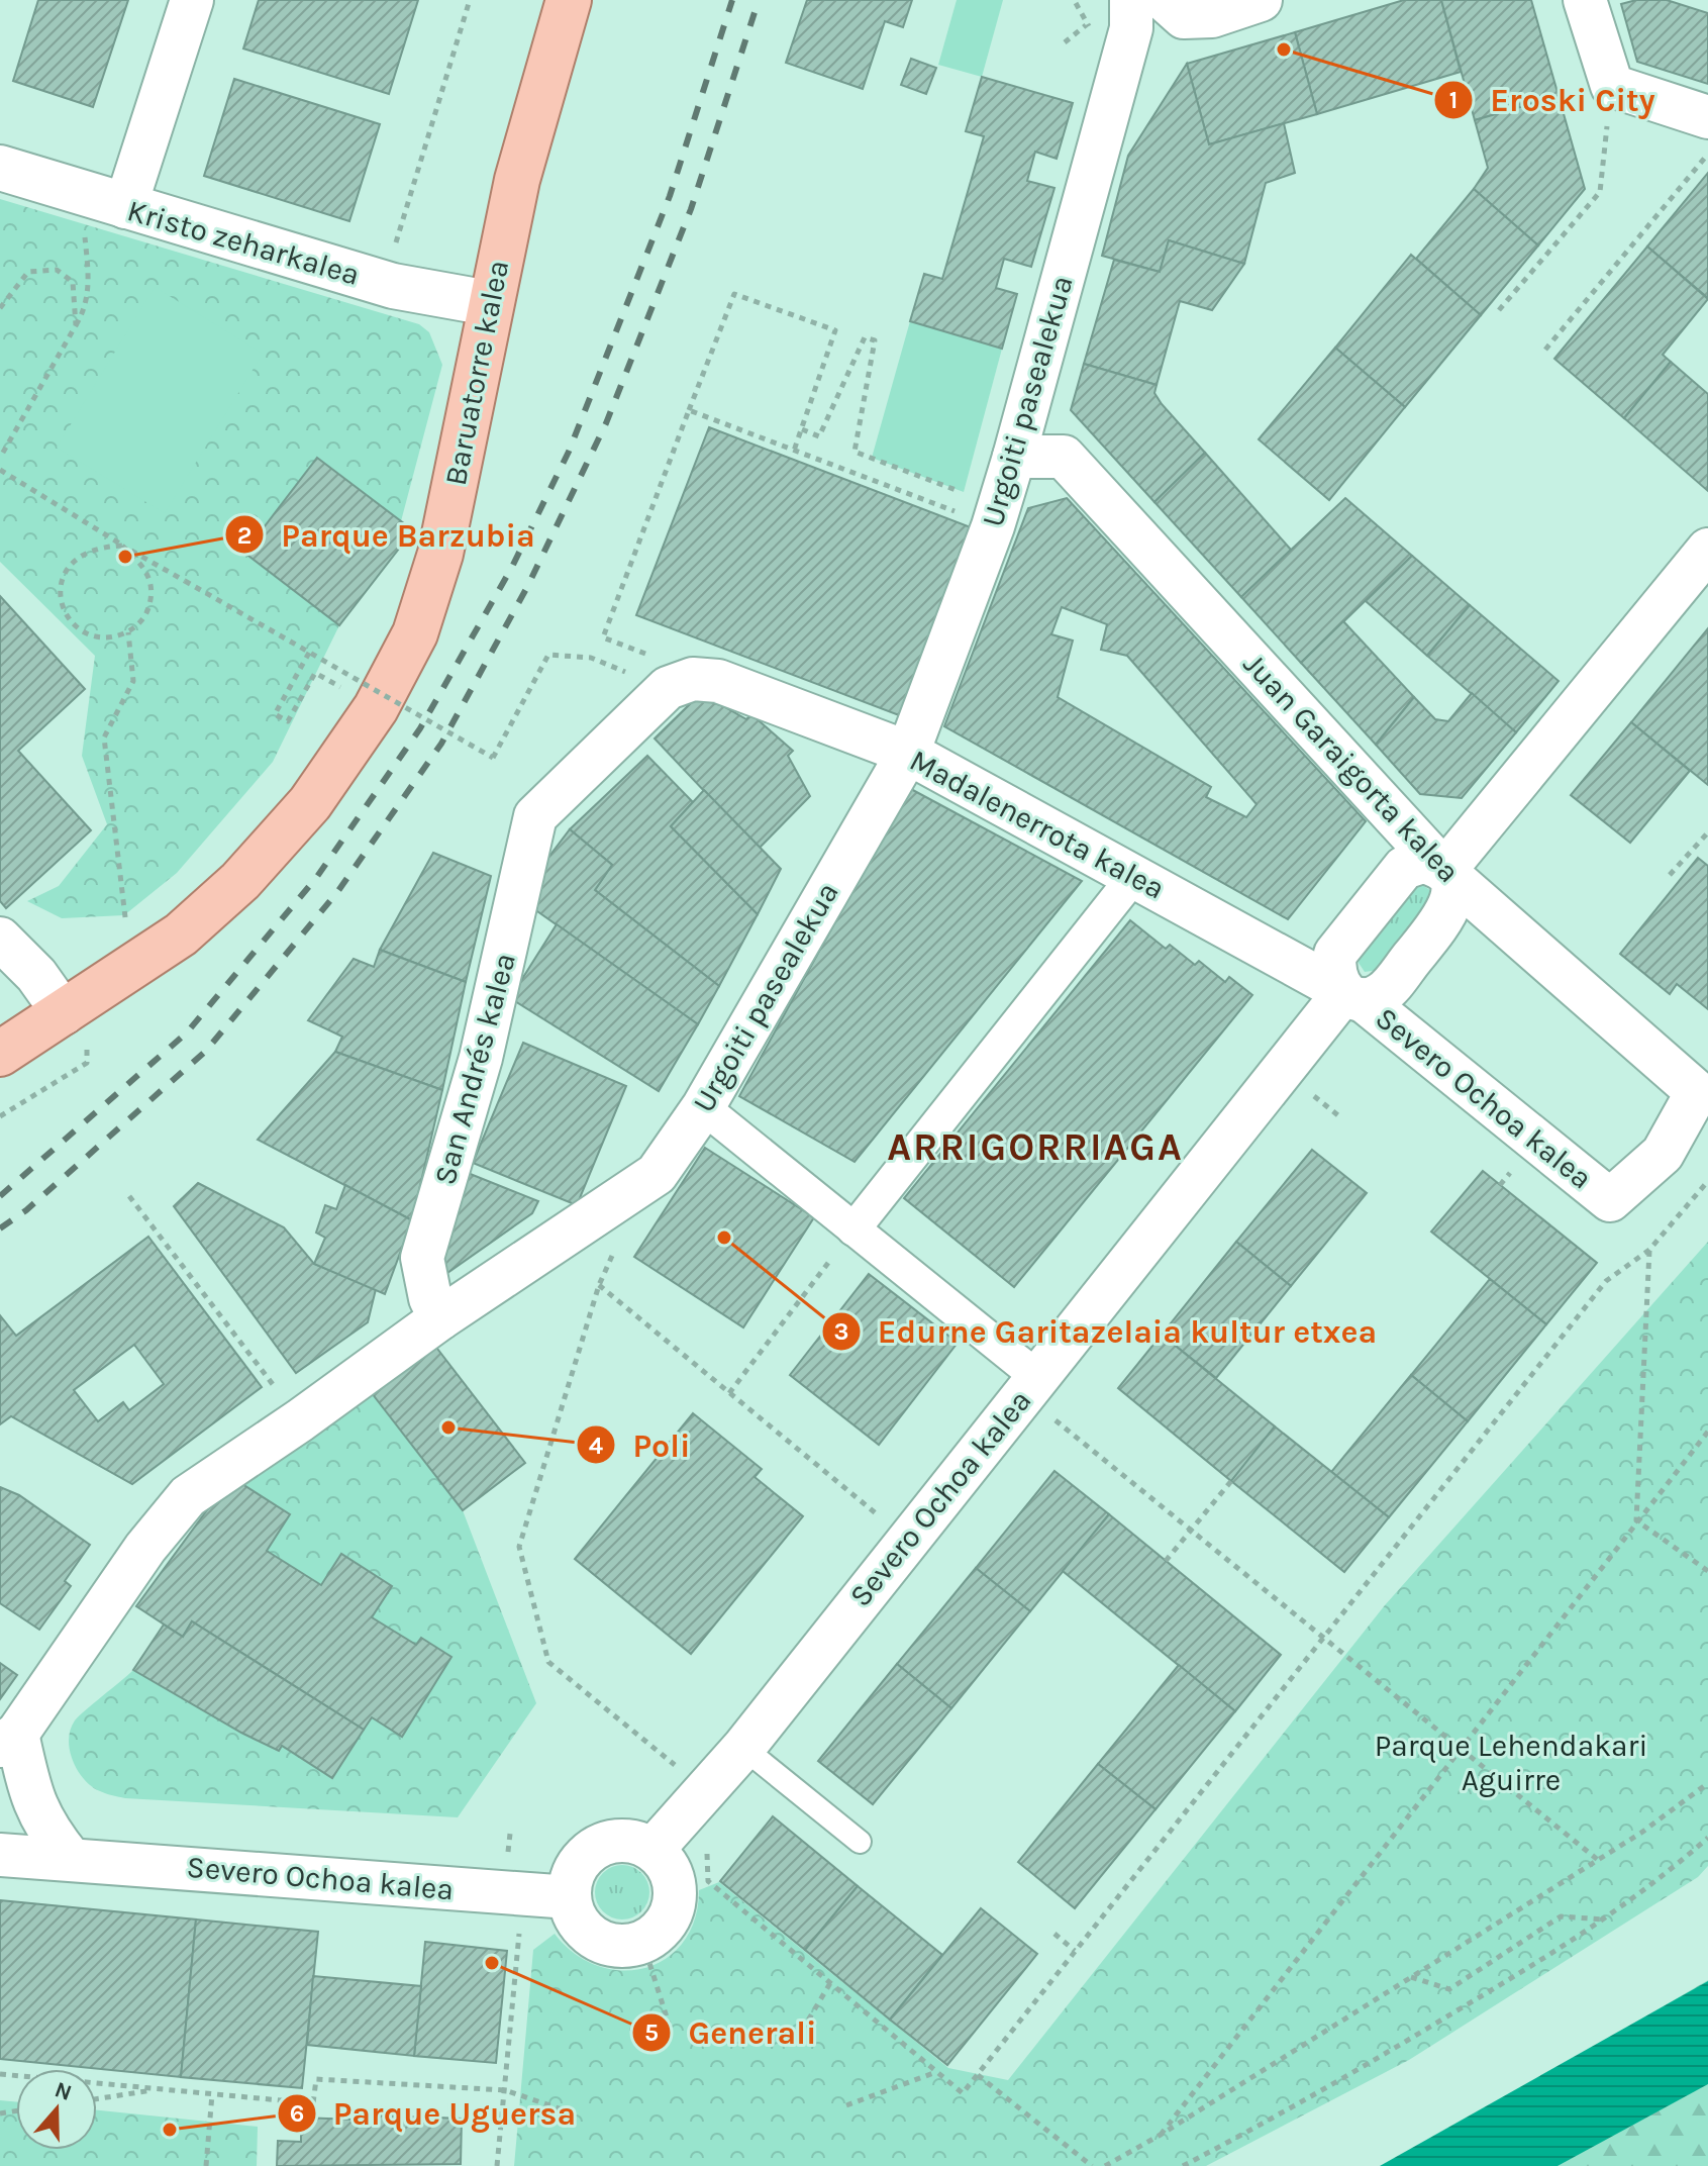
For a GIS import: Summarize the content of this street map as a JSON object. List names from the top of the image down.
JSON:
{
  "streets": {
    "main road": ["Baruatorre kalea"],
    "street": [
      "Kristo zeharkalea",
      "Urgoiti pasealekua",
      "Juan Garaigorta kalea",
      "Madalenerrota kalea",
      "San Andrés kalea",
      "Severo Ochoa kalea"
    ]
  },
  "crossings": [
    ["Kristo zeharkalea", "Baruatorre kalea"],
    ["Urgoiti pasealekua", "Juan Garaigorta kalea"],
    ["Urgoiti pasealekua", "Madalenerrota kalea"],
    ["Urgoiti pasealekua", "San Andrés kalea"],
    ["Juan Garaigorta kalea", "Severo Ochoa kalea"],
    ["Madalenerrota kalea", "San Andrés kalea"],
    ["Madalenerrota kalea", "Severo Ochoa kalea"]
  ],
  "districts": ["ARRIGORRIAGA"],
  "parks": ["Parque Lehendakari Aguirre"],
  "places": [
    "Eroski City",
    "Parque Barzubia",
    "Edurne Garitazelaia kultur etxea",
    "Poli",
    "Generali",
    "Parque Uguersa"
  ],
  "north": "top"
}
